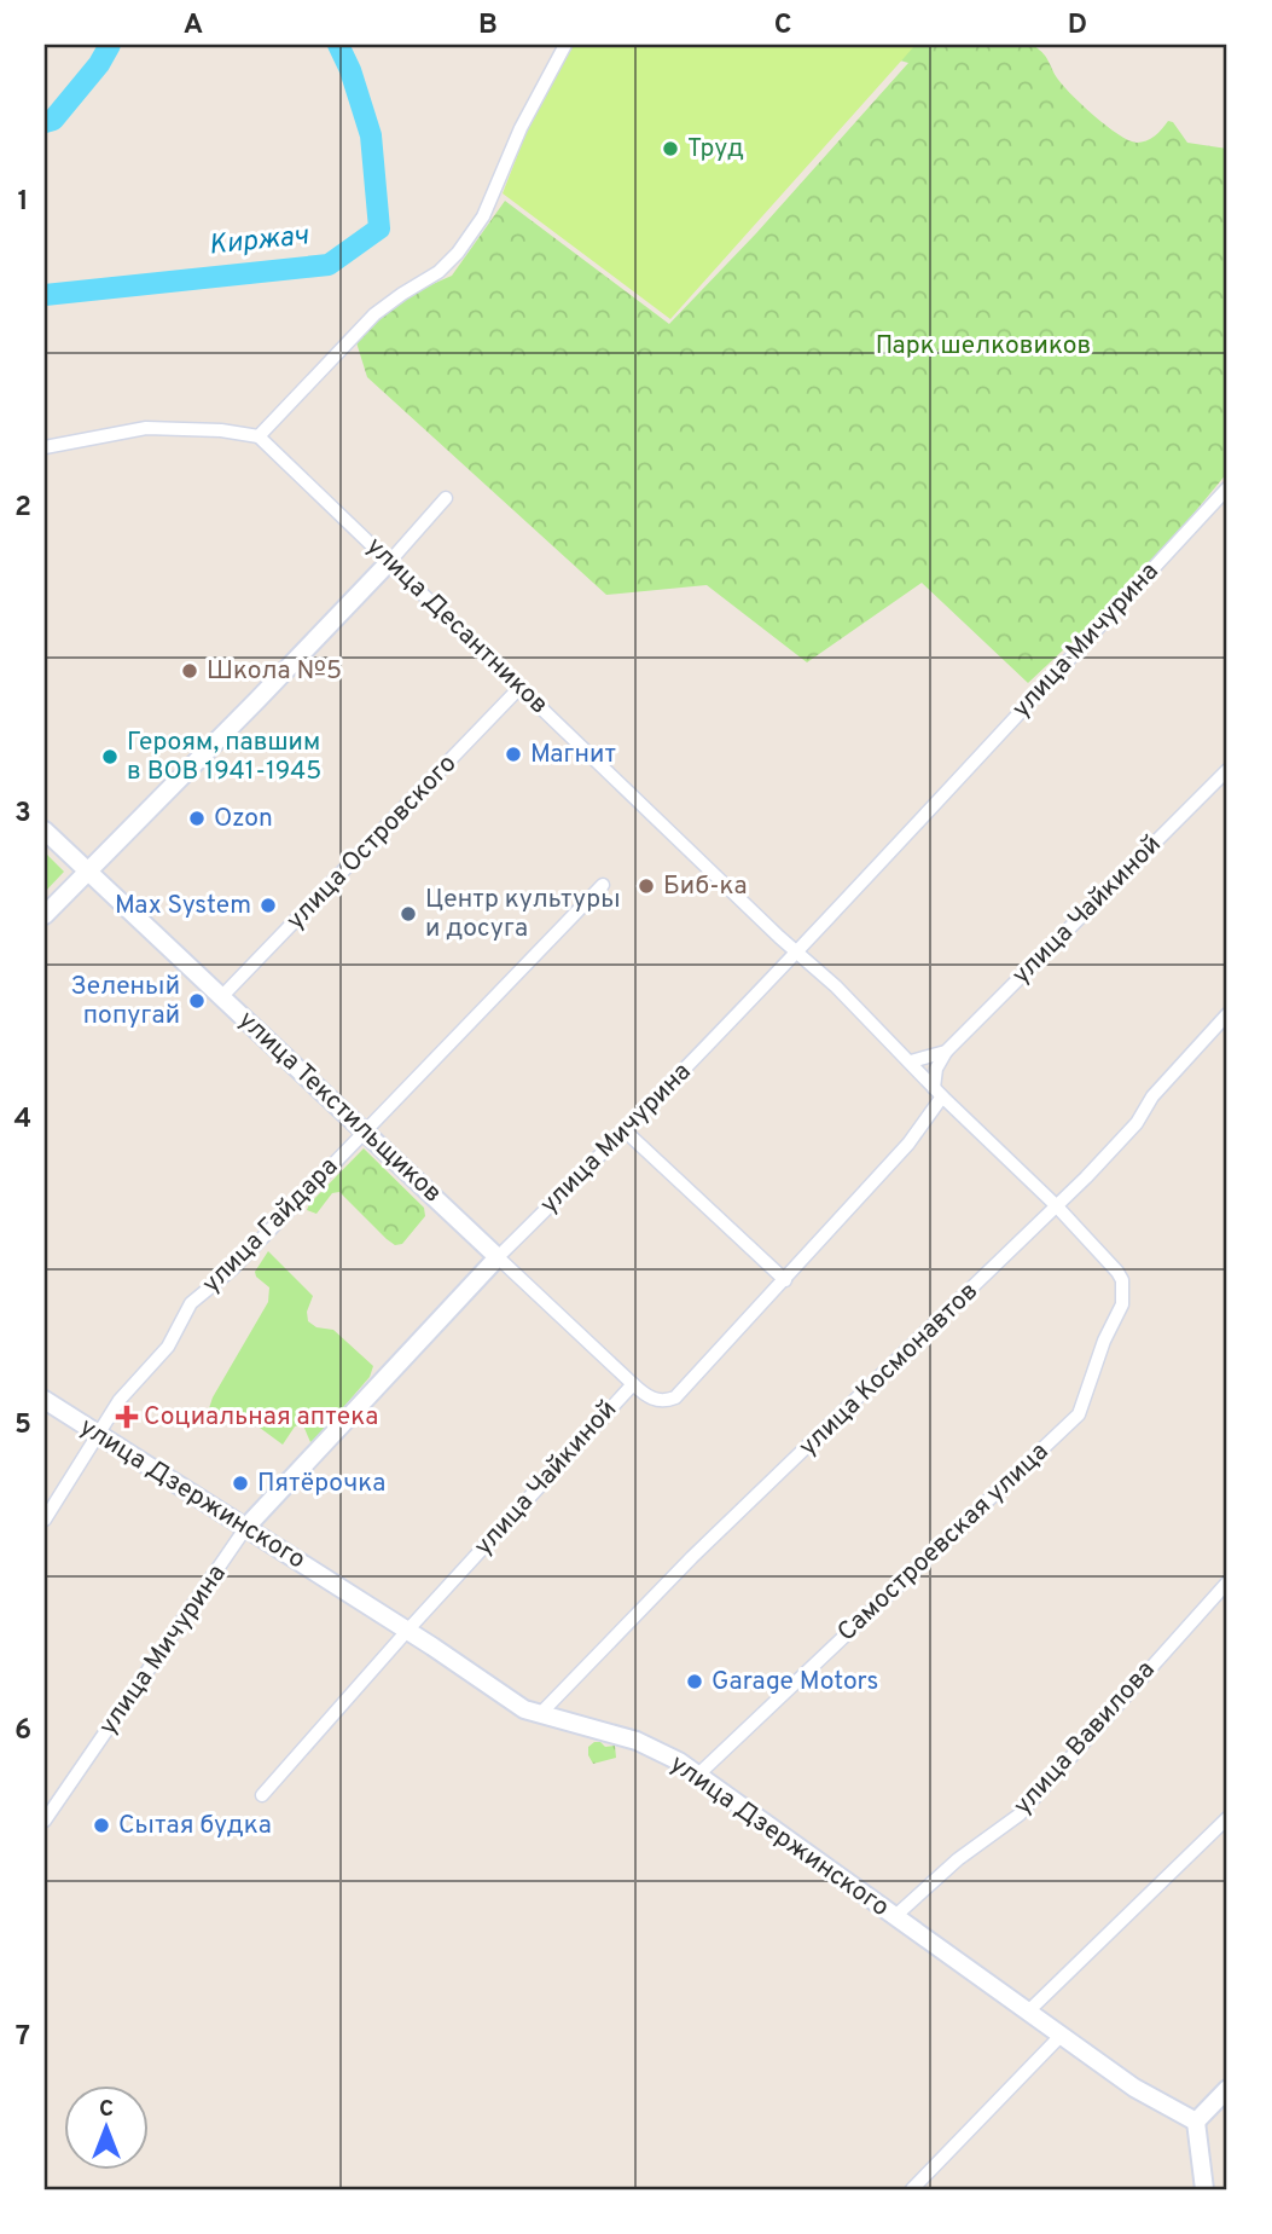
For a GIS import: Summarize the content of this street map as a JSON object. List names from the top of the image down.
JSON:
{
  "streets": {
    "street": [
      "улица Десантников",
      "улица Мичурина",
      "улица Островского",
      "улица Чайкиной",
      "улица Текстильщиков",
      "улица Гайдара",
      "улица Космонавтов",
      "улица Дзержинского",
      "Самостроевская улица",
      "улица Вавилова"
    ]
  },
  "crossings": [
    ["улица Десантников", "улица Мичурина"],
    ["улица Десантников", "улица Островского"],
    ["улица Десантников", "улица Чайкиной"],
    ["улица Мичурина", "улица Текстильщиков"],
    ["улица Мичурина", "улица Дзержинского"],
    ["улица Островского", "улица Текстильщиков"],
    ["улица Чайкиной", "улица Текстильщиков"],
    ["улица Чайкиной", "улица Дзержинского"],
    ["улица Текстильщиков", "улица Гайдара"],
    ["улица Гайдара", "улица Дзержинского"],
    ["улица Космонавтов", "улица Дзержинского"],
    ["улица Космонавтов", "Самостроевская улица"],
    ["улица Дзержинского", "Самостроевская улица"],
    ["улица Дзержинского", "улица Вавилова"]
  ],
  "water": ["Киржач"],
  "parks": ["Парк шелковиков"],
  "places": {
    "other": [
      "Труд",
      "Школа №5",
      "Магнит",
      "Героям, павшим в ВОВ 1941-1945",
      "Ozon",
      "Биб-ка",
      "Max System",
      "Центр культуры и досуга",
      "Зеленый попугай",
      "Пятёрочка",
      "Garage Motors",
      "Сытая будка"
    ],
    "health": ["Социальная аптека"]
  },
  "north": "top",
  "grid": {
    "columns": [
      "A",
      "B",
      "C",
      "D"
    ],
    "rows": [
      "1",
      "2",
      "3",
      "4",
      "5",
      "6",
      "7"
    ]
  }
}
